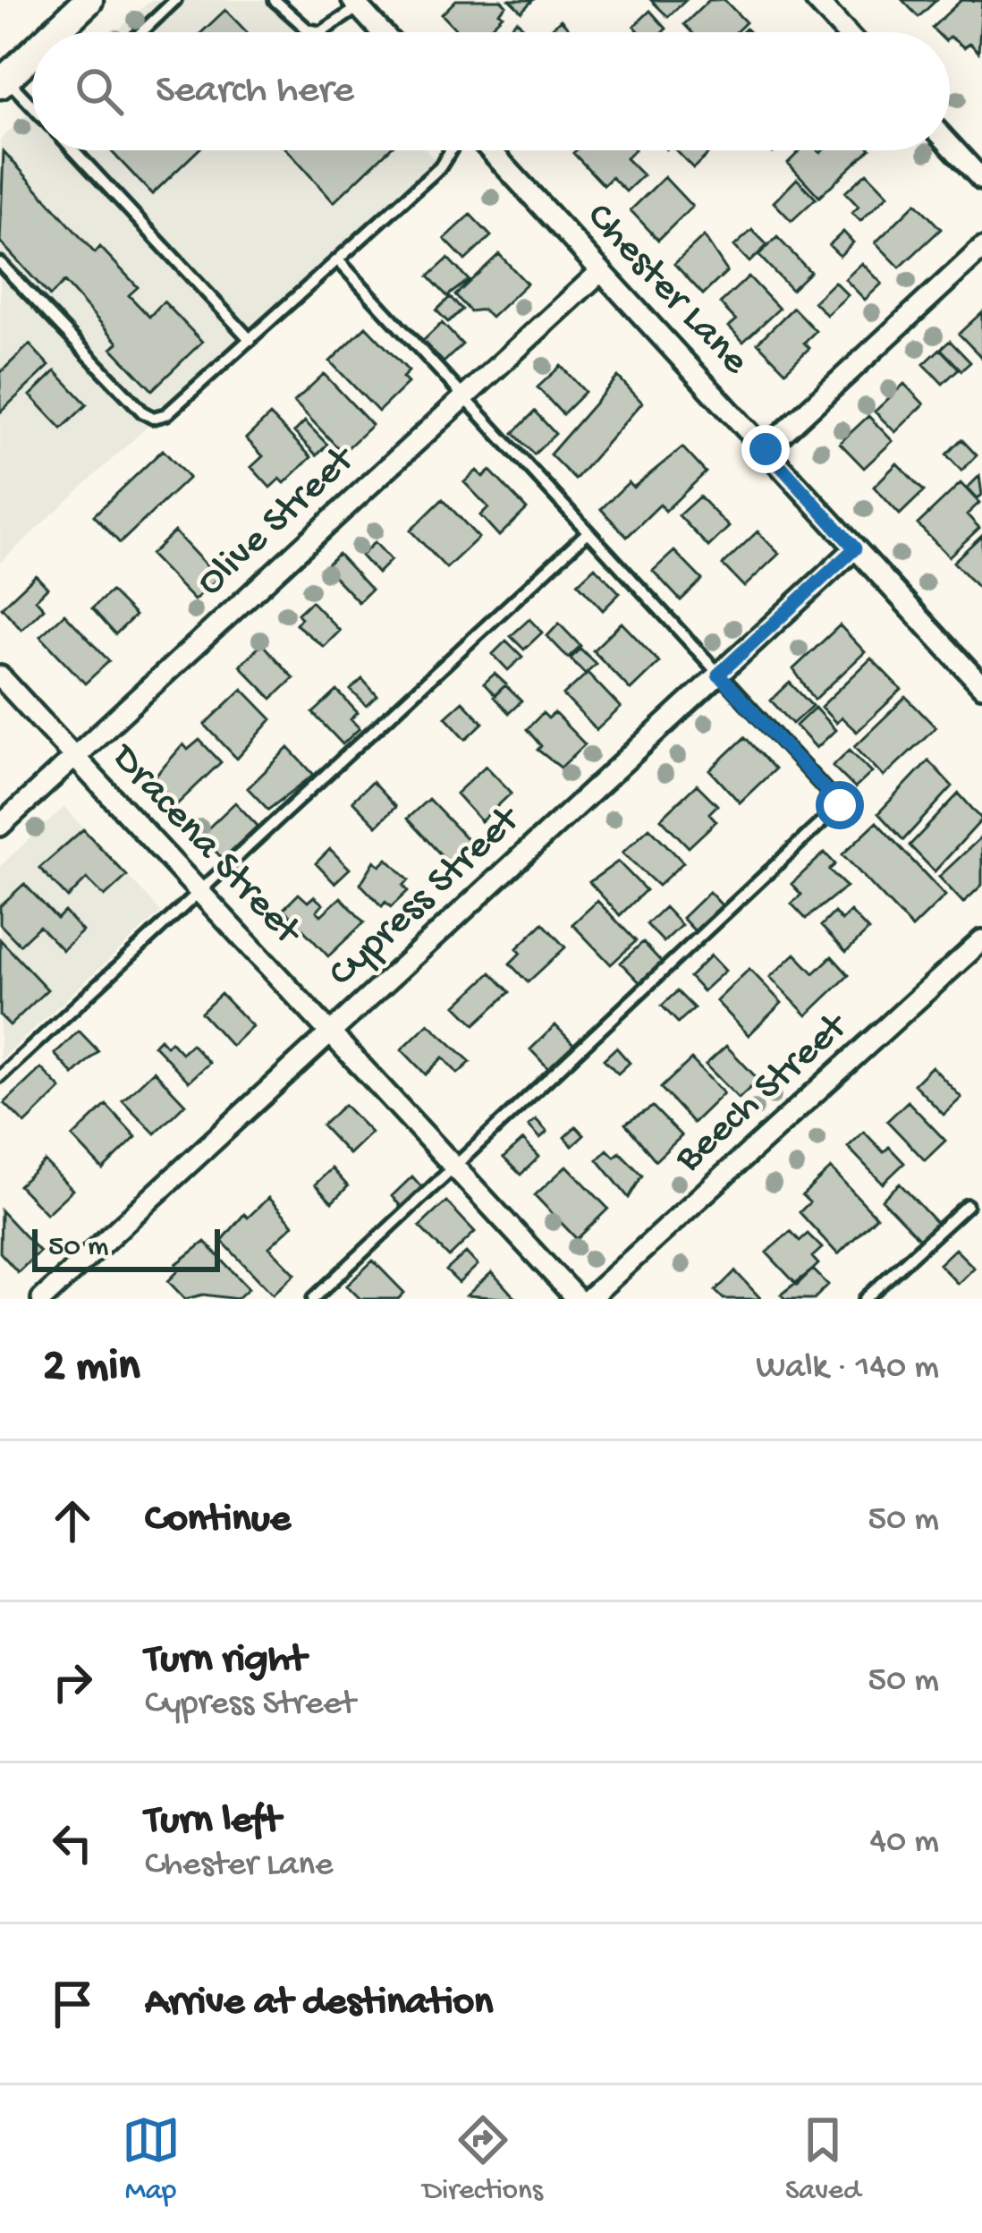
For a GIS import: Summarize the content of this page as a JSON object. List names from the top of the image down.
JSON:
{
  "streets": {
    "street": [
      "Chester Lane",
      "Olive Street",
      "Dracena Street",
      "Cypress Street",
      "Beech Street"
    ]
  },
  "crossings": [
    ["Chester Lane", "Olive Street"],
    ["Chester Lane", "Cypress Street"],
    ["Olive Street", "Dracena Street"],
    ["Dracena Street", "Cypress Street"]
  ],
  "scale_bar": "50 m",
  "page": {
    "search": "Search here",
    "scale": "50 m",
    "heading": ["2 min", "Walk · 140 m"],
    "list": [
      ["Continue", "50 m"],
      ["Turn right", "Cypress Street", "50 m"],
      ["Turn left", "Chester Lane", "40 m"],
      "Arrive at destination"
    ],
    "nav": ["Map", "Directions", "Saved"]
  }
}
